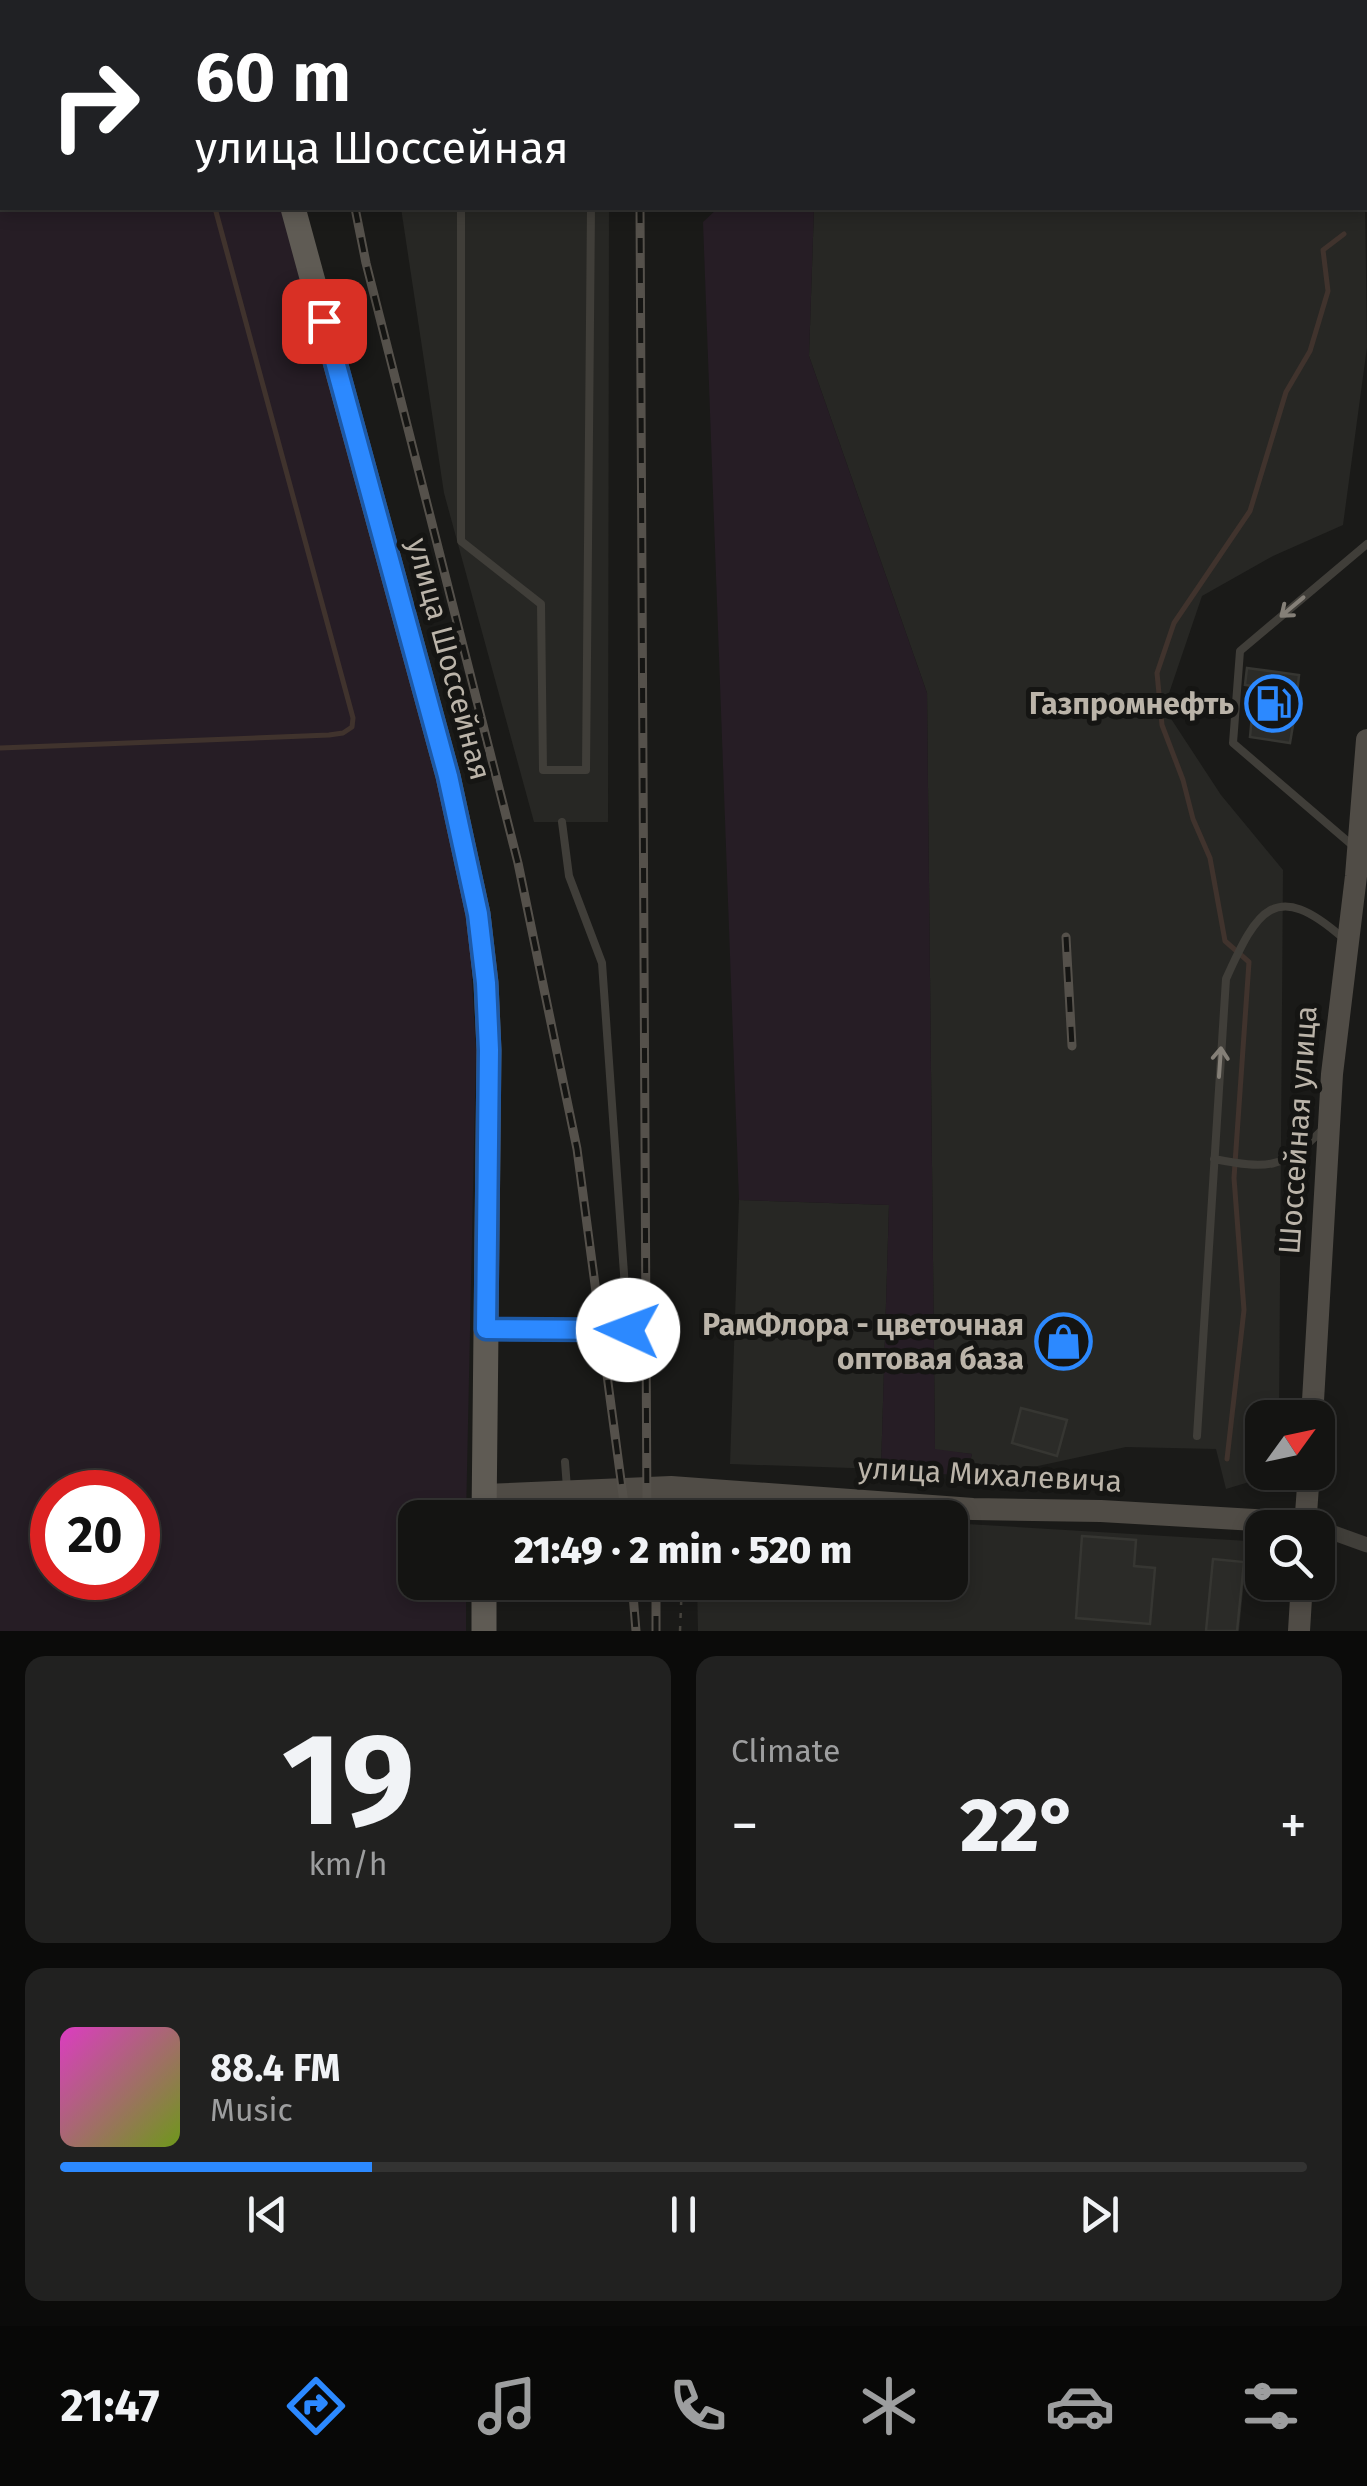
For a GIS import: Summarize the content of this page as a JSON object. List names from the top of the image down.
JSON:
{
  "streets": {
    "main road": ["улица Шоссейная", "Шоссейная улица", "улица Михалевича"]
  },
  "places": {
    "fuel station": ["Газпромнефть"],
    "shop": ["РамФлора - цветочная оптовая база"]
  },
  "north": "top right",
  "page": {
    "turn": ["60 m", "улица Шоссейная"],
    "limit": "20",
    "trip": "21:49 · 2 min · 520 m",
    "tile": [
      ["19", "km/h"],
      "Climate"
    ],
    "heat": ["−", "22°", "+"],
    "song": ["88.4 FM", "Music"],
    "tabs": "21:47"
  }
}
